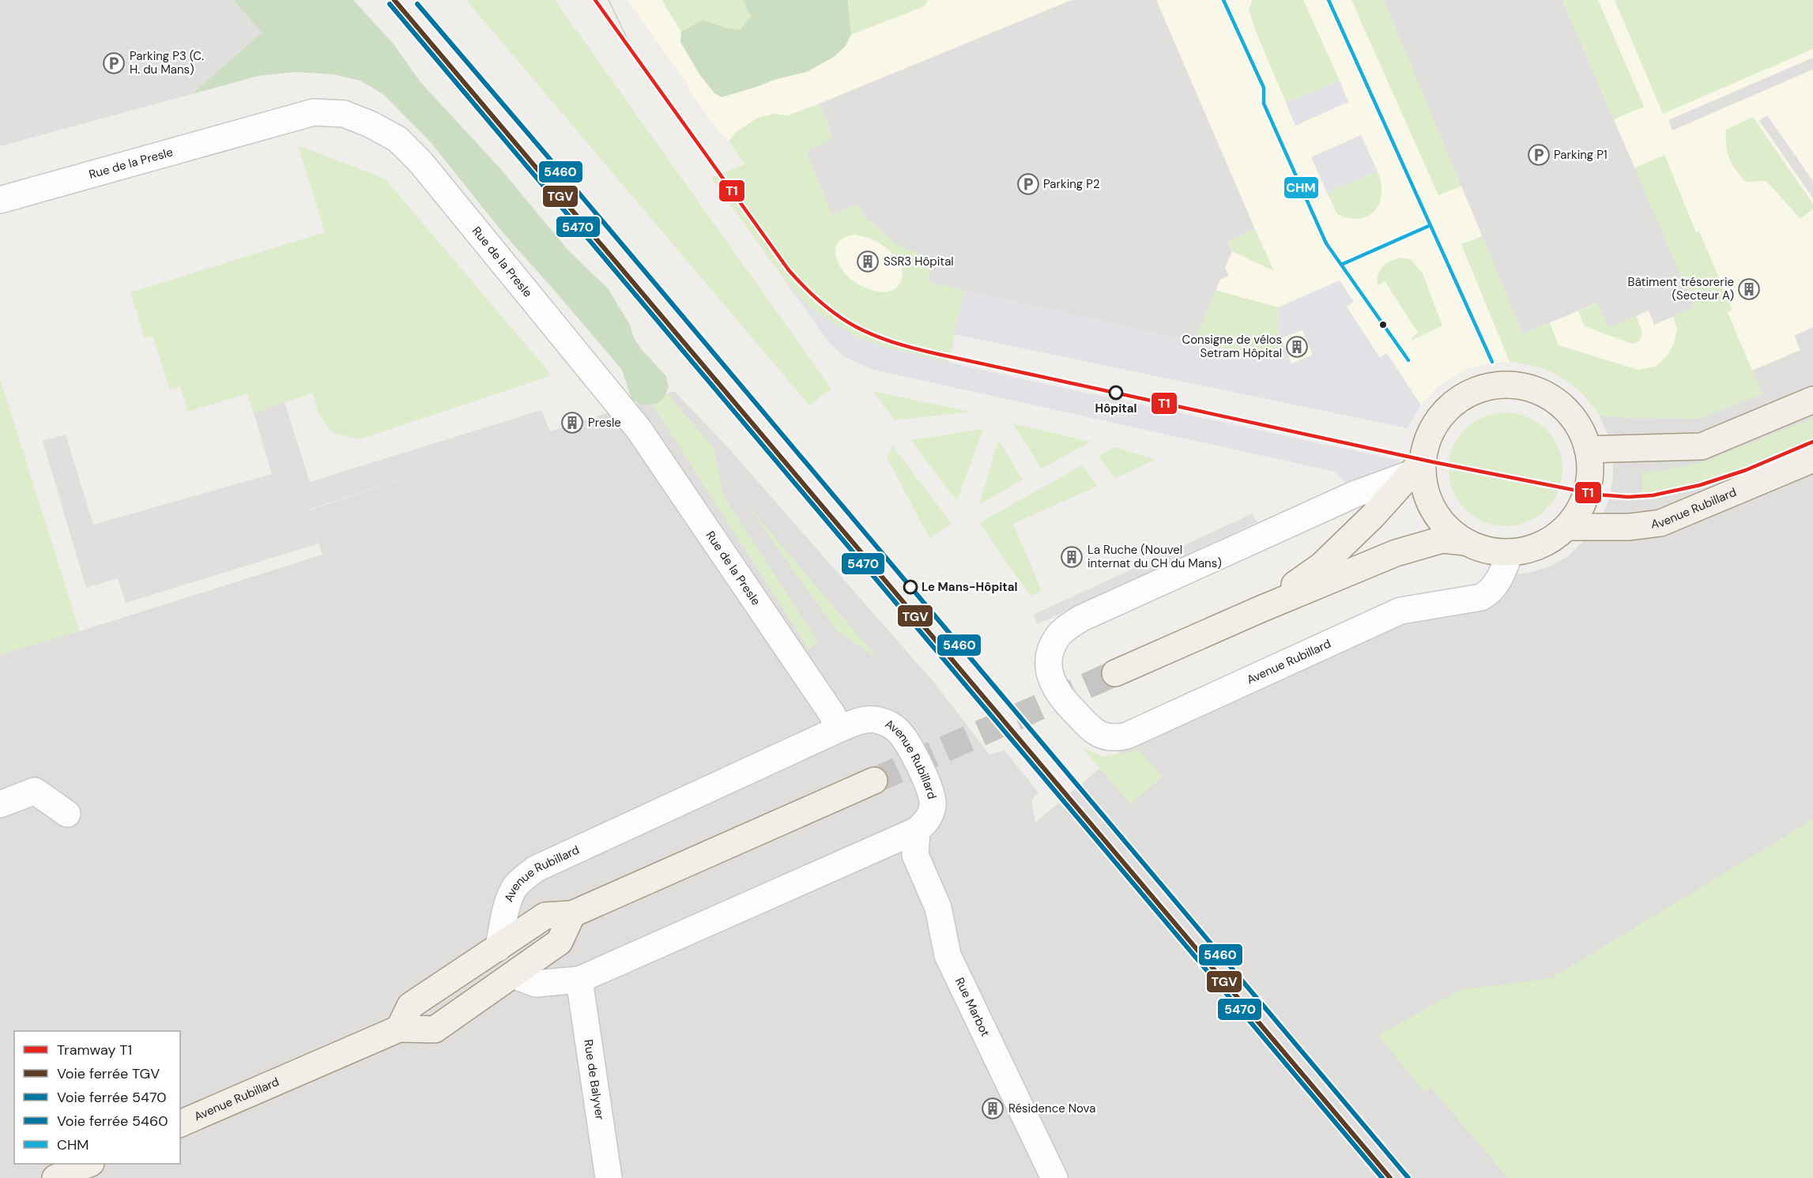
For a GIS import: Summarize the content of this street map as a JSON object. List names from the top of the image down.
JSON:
{
  "streets": {
    "main road": ["Avenue Rubillard"],
    "street": ["Rue de la Presle", "Rue Marbot", "Rue de Balyver"]
  },
  "crossings": [
    ["Rue de la Presle", "Avenue Rubillard"],
    ["Avenue Rubillard", "Rue Marbot"],
    ["Avenue Rubillard", "Rue de Balyver"]
  ],
  "places": {
    "parking": ["Parking P3 (C. H. du Mans)", "Parking P1", "Parking P2"],
    "building": [
      "SSR3 Hôpital",
      "Bâtiment trésorerie (Secteur A)",
      "Consigne de vélos Setram Hôpital",
      "Presle",
      "La Ruche (Nouvel internat du CH du Mans)",
      "Résidence Nova"
    ],
    "other": ["Hôpital", "Le Mans-Hôpital"]
  },
  "lines": [
    "tram line T1",
    "rail line TGV",
    "transit line CHM",
    "rail line 5470",
    "rail line 5460"
  ],
  "legend": [
    "Tramway T1",
    "Voie ferrée TGV",
    "Voie ferrée 5470",
    "Voie ferrée 5460",
    "CHM"
  ]
}
